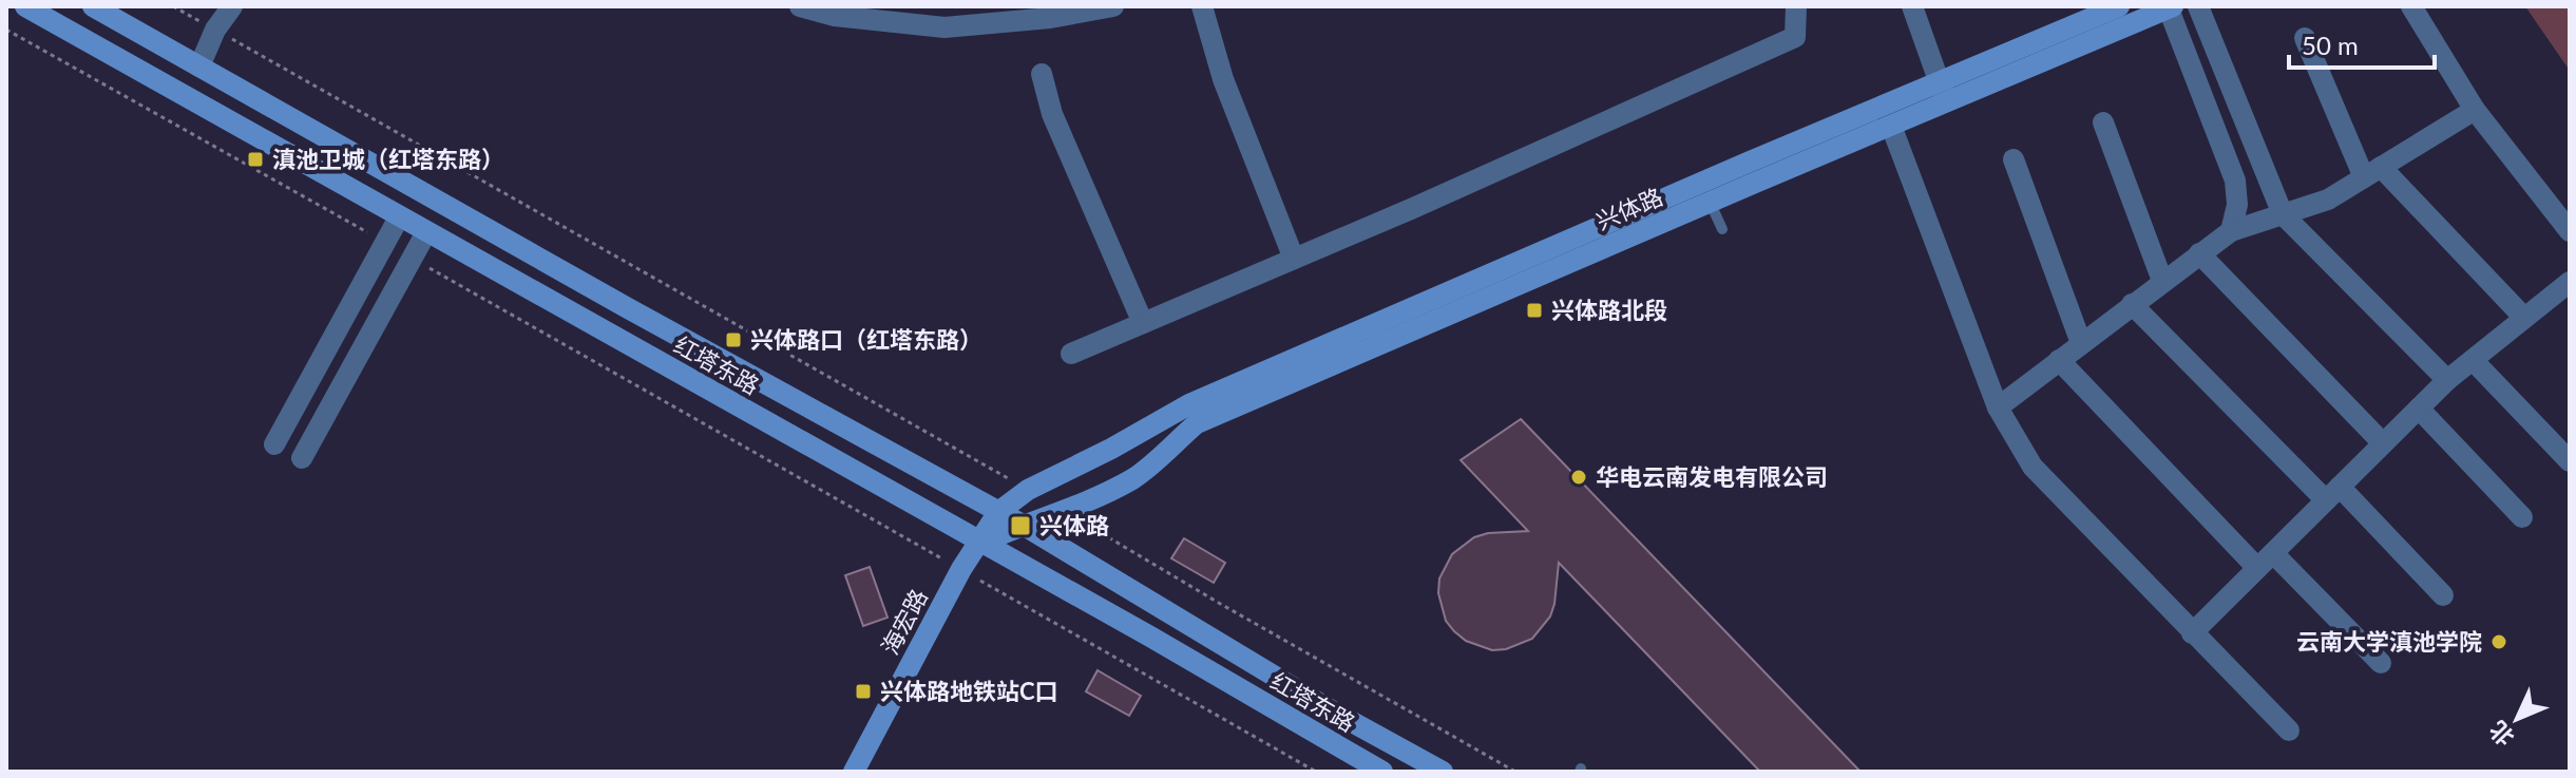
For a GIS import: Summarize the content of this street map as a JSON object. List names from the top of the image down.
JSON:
{
  "streets": {
    "main road": ["兴体路", "红塔东路", "海宏路"]
  },
  "crossings": [
    ["兴体路", "红塔东路"],
    ["兴体路", "海宏路"],
    ["红塔东路", "海宏路"]
  ],
  "places": {
    "transit": [
      "滇池卫城（红塔东路）",
      "兴体路北段",
      "兴体路口（红塔东路）",
      "兴体路",
      "兴体路地铁站C口"
    ],
    "other": ["华电云南发电有限公司", "云南大学滇池学院"]
  },
  "scale_bar": "50 m",
  "north": "bottom left"
}
